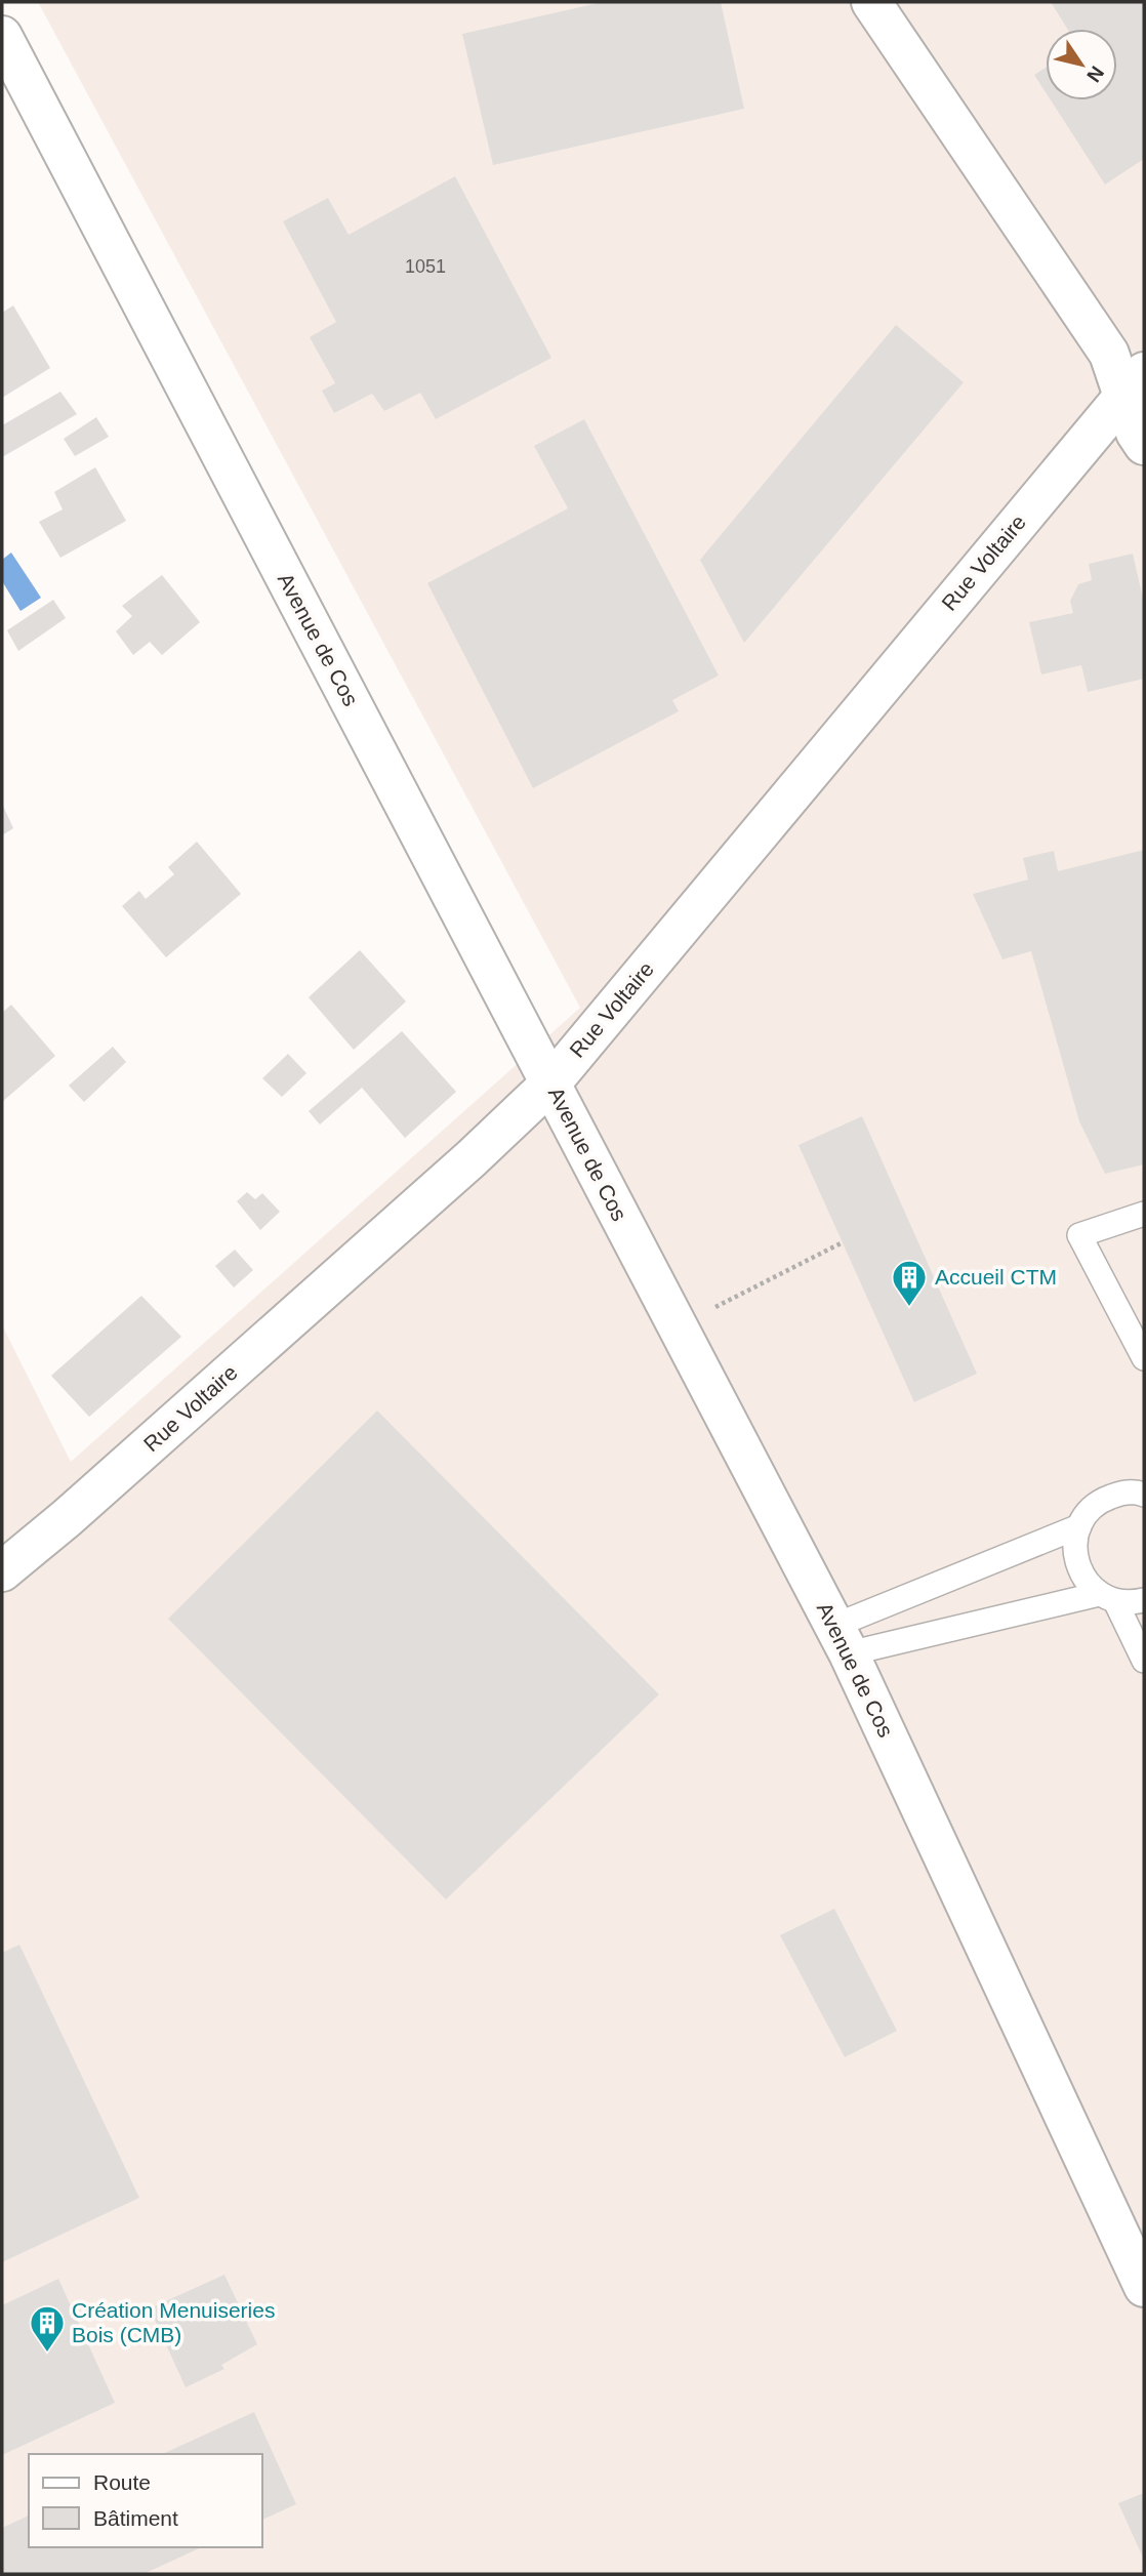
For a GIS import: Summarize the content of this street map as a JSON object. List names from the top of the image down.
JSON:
{
  "streets": {
    "street": ["Rue Voltaire", "Avenue de Cos"]
  },
  "crossings": [
    ["Rue Voltaire", "Avenue de Cos"]
  ],
  "places": {
    "building": ["Accueil CTM", "Création Menuiseries Bois (CMB)"]
  },
  "house_numbers": ["1051"],
  "legend": ["Route", "Bâtiment"],
  "north": "bottom right"
}
